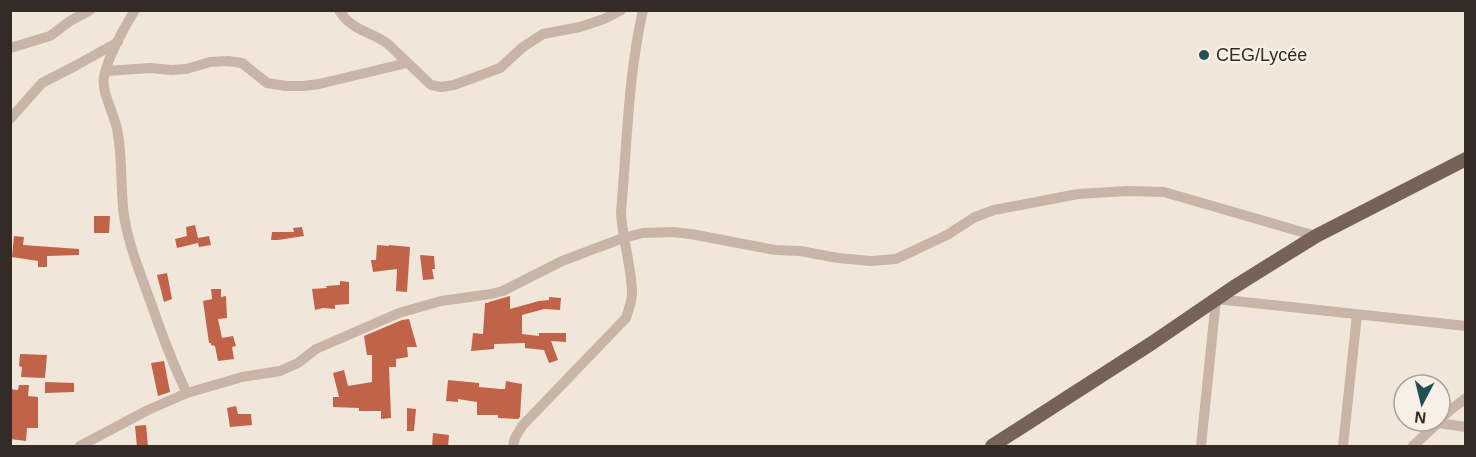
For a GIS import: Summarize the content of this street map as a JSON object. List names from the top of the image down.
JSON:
{
  "places": ["CEG/Lycée"],
  "north": "bottom"
}
